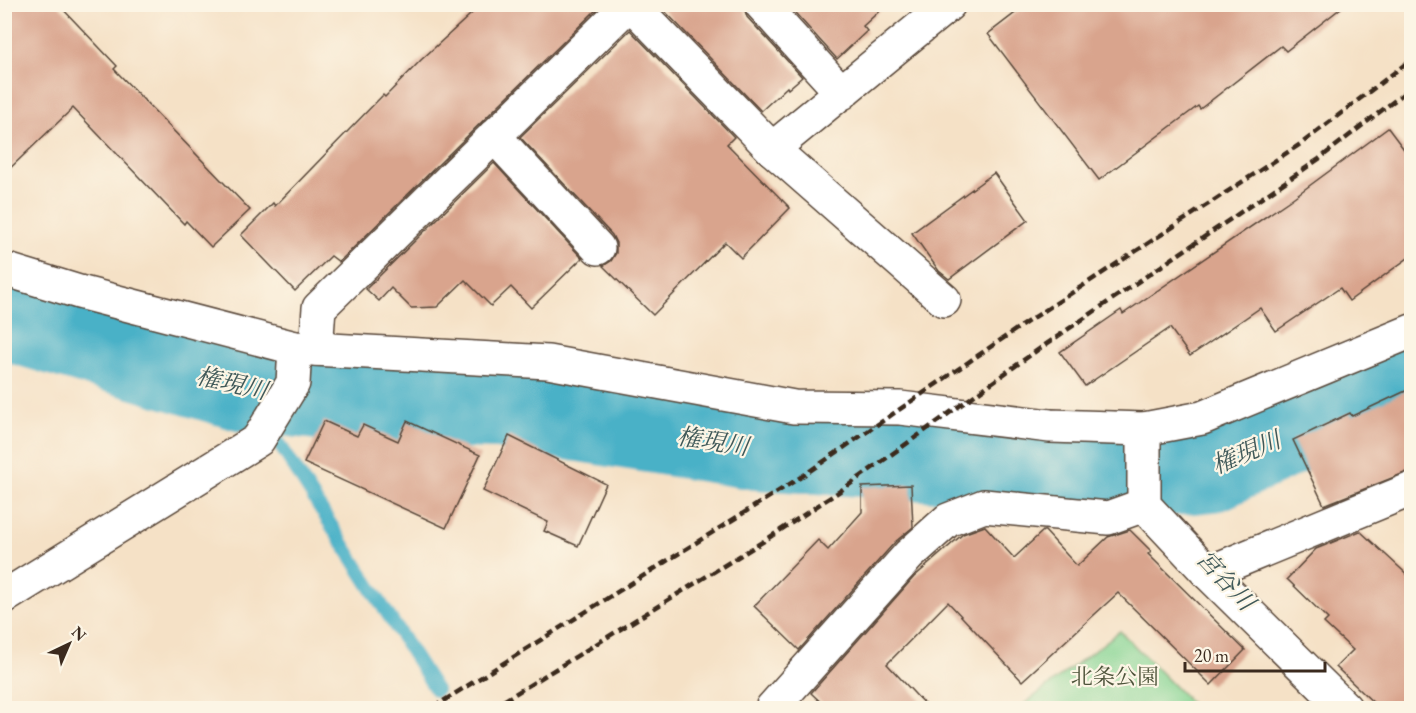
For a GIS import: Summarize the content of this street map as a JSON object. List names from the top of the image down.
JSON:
{
  "water": ["権現川", "宮谷川"],
  "parks": ["北条公園"],
  "scale_bar": "20 m",
  "north": "top right"
}
